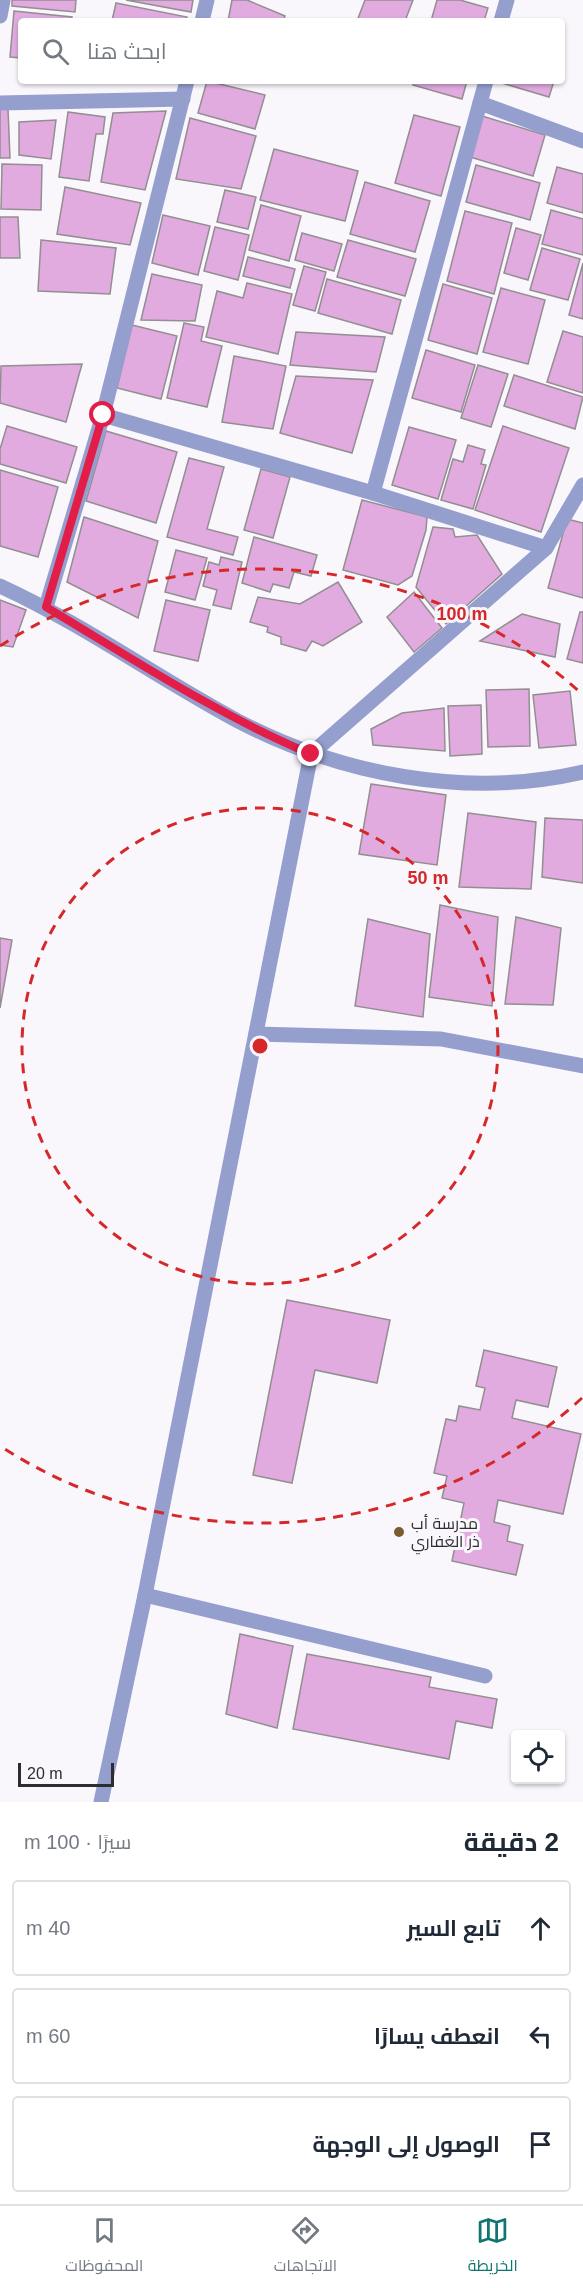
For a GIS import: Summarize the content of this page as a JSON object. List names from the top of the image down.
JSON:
{
  "places": ["مدرسة أب ذر الغفاري"],
  "scale_bar": "20 m",
  "page": {
    "search": "ابحث هنا",
    "scale": "20 m",
    "heading": ["2 دقيقة", "سيرًا · 100 m"],
    "list": [
      ["تابع السير", "40 m"],
      ["انعطف يسارًا", "60 m"],
      "الوصول إلى الوجهة"
    ],
    "nav": ["الخريطة", "الاتجاهات", "المحفوظات"]
  },
  "rings": ["100 m", "50 m"]
}
